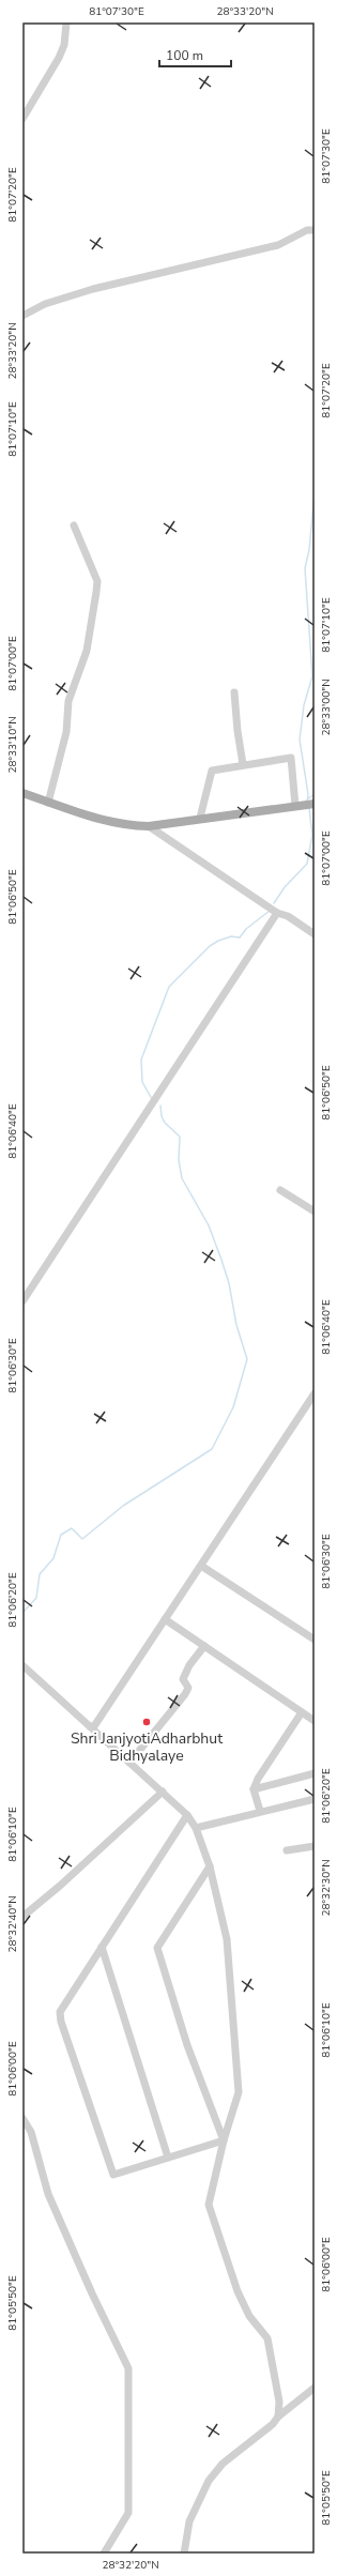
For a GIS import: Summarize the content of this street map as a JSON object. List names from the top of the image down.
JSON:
{
  "places": ["Shri JanjyotiAdharbhut Bidhyalaye"],
  "scale_bar": "100 m",
  "coordinates": [
    "81°07'30\"E",
    "28°33'20\"N",
    "81°07'20\"E",
    "81°07'10\"E",
    "81°07'00\"E",
    "28°33'00\"N",
    "28°33'10\"N",
    "81°06'50\"E",
    "81°06'40\"E",
    "81°06'30\"E",
    "81°06'20\"E",
    "81°06'10\"E",
    "28°32'30\"N",
    "28°32'40\"N",
    "81°06'00\"E",
    "81°05'50\"E",
    "28°32'20\"N"
  ]
}
